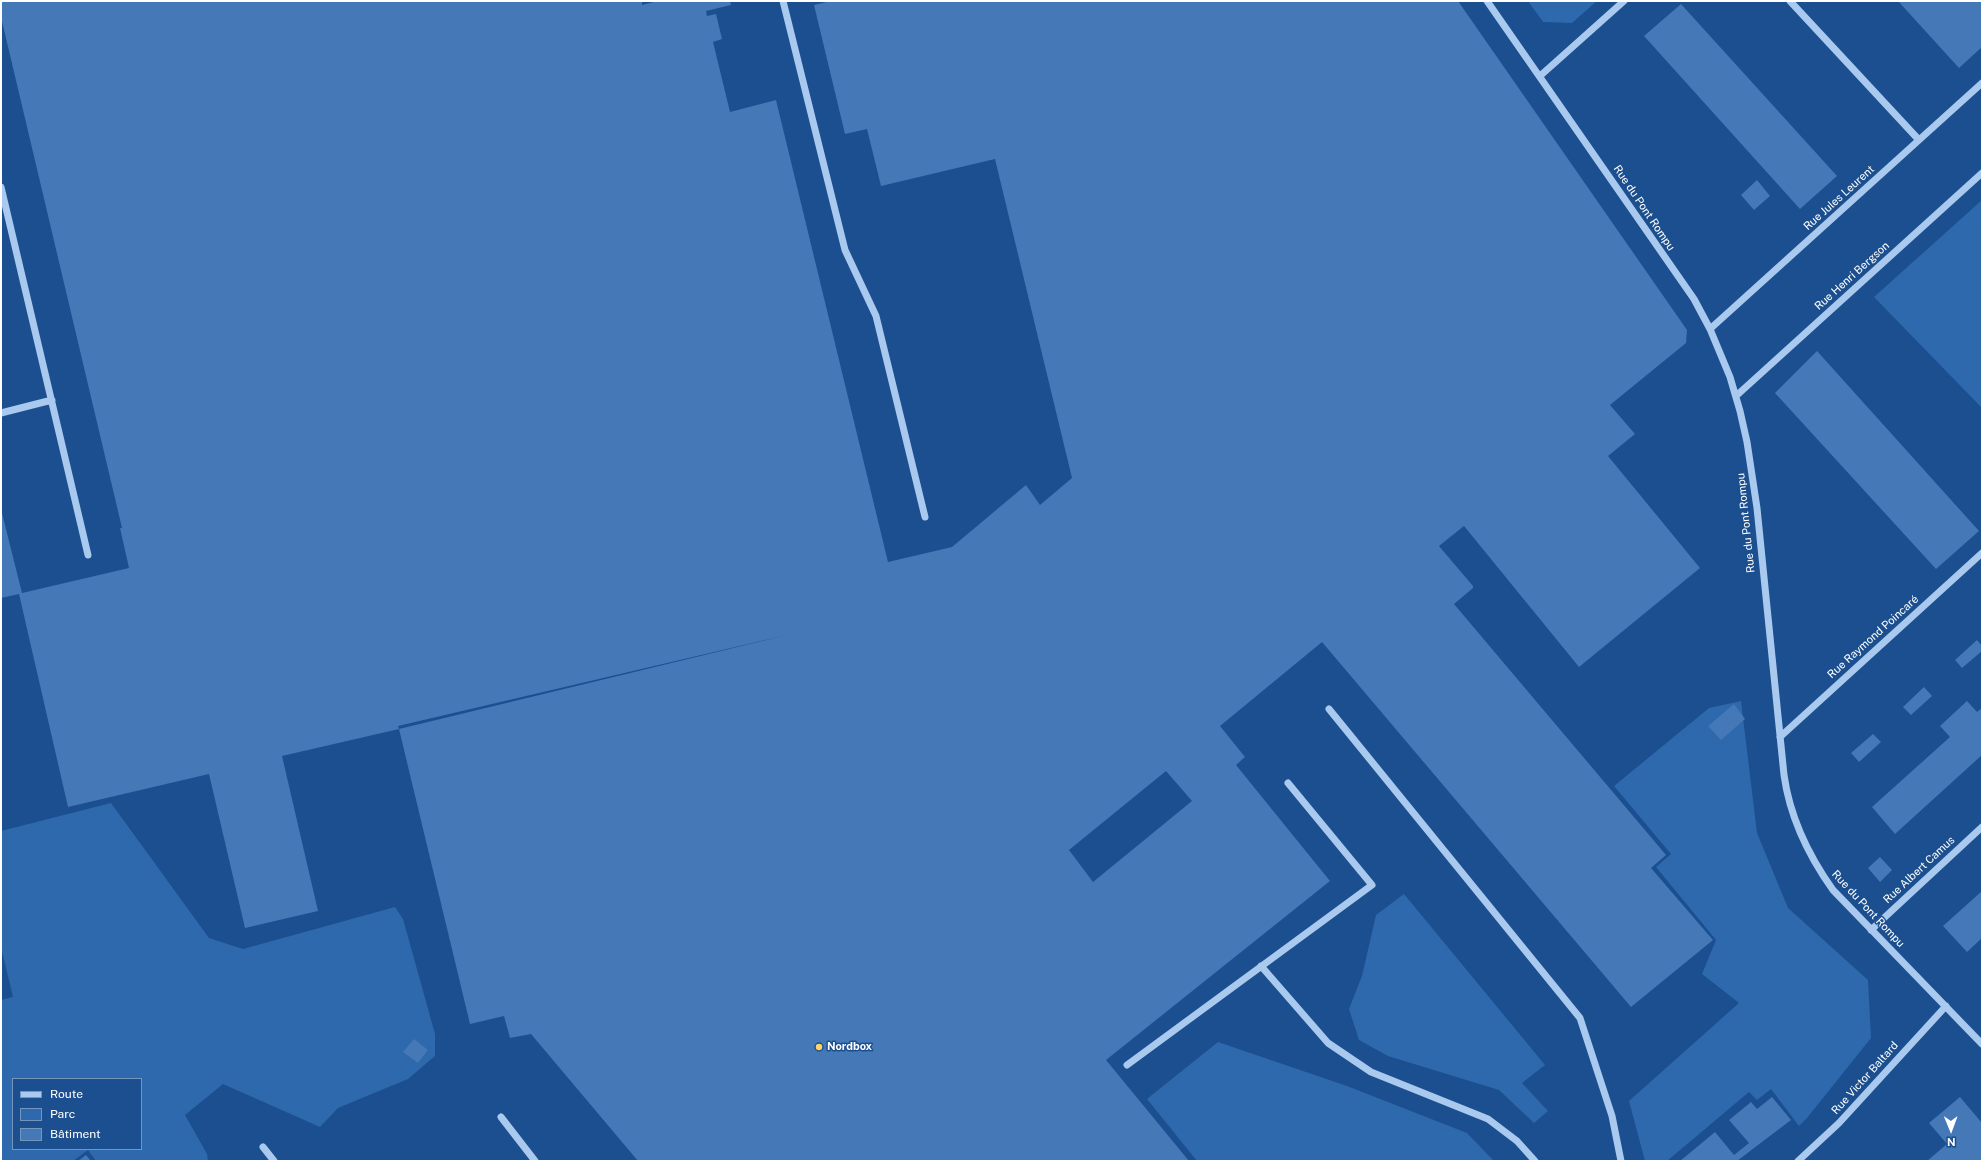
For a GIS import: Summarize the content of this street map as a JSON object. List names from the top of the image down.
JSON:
{
  "streets": {
    "street": [
      "Rue Jules Leurent",
      "Rue du Pont Rompu",
      "Rue Henri Bergson",
      "Rue Raymond Poincaré",
      "Rue Albert Camus",
      "Rue Victor Baltard"
    ]
  },
  "crossings": [
    ["Rue Jules Leurent", "Rue du Pont Rompu"],
    ["Rue du Pont Rompu", "Rue Henri Bergson"],
    ["Rue du Pont Rompu", "Rue Raymond Poincaré"],
    ["Rue du Pont Rompu", "Rue Albert Camus"],
    ["Rue du Pont Rompu", "Rue Victor Baltard"]
  ],
  "places": ["Nordbox"],
  "legend": ["Route", "Parc", "Bâtiment"],
  "north": "bottom"
}
